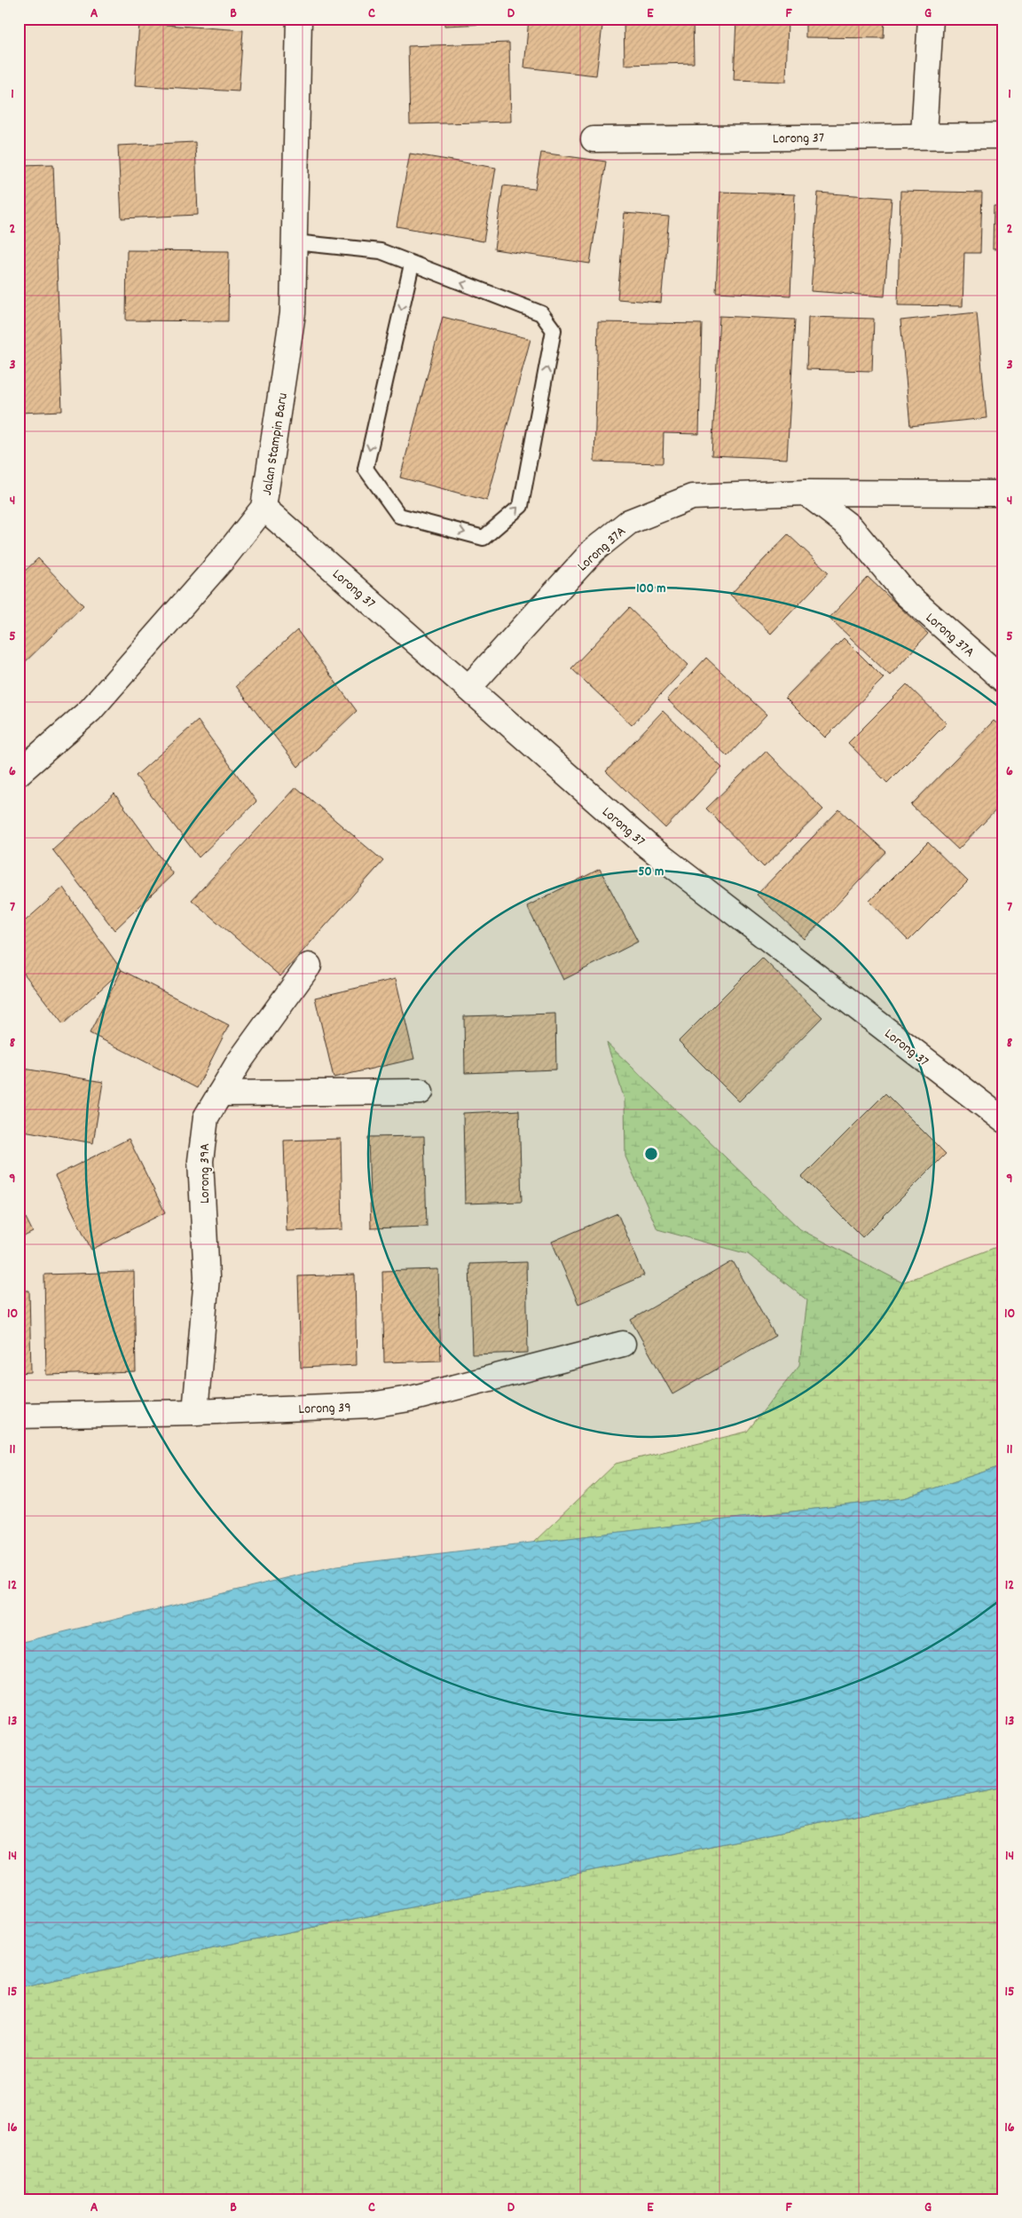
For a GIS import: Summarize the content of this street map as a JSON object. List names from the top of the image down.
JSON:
{
  "streets": {
    "street": [
      "Lorong 37",
      "Jalan Stampin Baru",
      "Lorong 37A",
      "Lorong 39A",
      "Lorong 39"
    ]
  },
  "crossings": [
    ["Lorong 37", "Jalan Stampin Baru"],
    ["Lorong 37", "Lorong 37A"],
    ["Lorong 39A", "Lorong 39"]
  ],
  "grid": {
    "columns": [
      "A",
      "B",
      "C",
      "D",
      "E",
      "F",
      "G"
    ],
    "rows": [
      "1",
      "2",
      "3",
      "4",
      "5",
      "6",
      "7",
      "8",
      "9",
      "10",
      "11",
      "12",
      "13",
      "14",
      "15",
      "16"
    ]
  },
  "rings": ["100 m", "50 m"]
}
